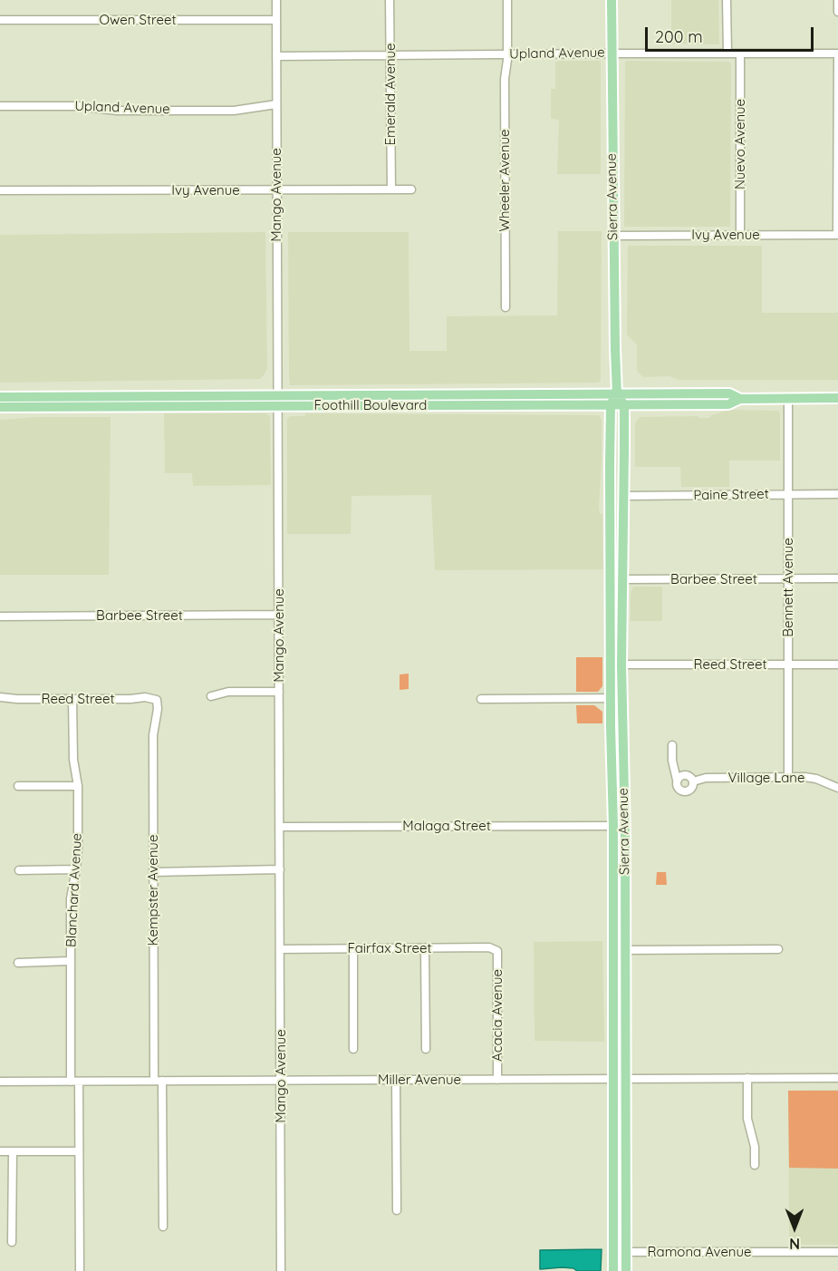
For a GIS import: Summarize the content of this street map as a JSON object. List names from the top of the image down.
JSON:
{
  "streets": {
    "main road": ["Sierra Avenue", "Foothill Boulevard"],
    "street": [
      "Owen Street",
      "Upland Avenue",
      "Emerald Avenue",
      "Nuevo Avenue",
      "Wheeler Avenue",
      "Ivy Avenue",
      "Mango Avenue",
      "Paine Street",
      "Barbee Street",
      "Bennett Avenue",
      "Reed Street",
      "Village Lane",
      "Malaga Street",
      "Blanchard Avenue",
      "Kempster Avenue",
      "Fairfax Street",
      "Acacia Avenue",
      "Miller Avenue",
      "Ramona Avenue"
    ]
  },
  "crossings": [
    ["Owen Street", "Mango Avenue"],
    ["Upland Avenue", "Emerald Avenue"],
    ["Upland Avenue", "Nuevo Avenue"],
    ["Upland Avenue", "Wheeler Avenue"],
    ["Upland Avenue", "Mango Avenue"],
    ["Upland Avenue", "Sierra Avenue"],
    ["Emerald Avenue", "Ivy Avenue"],
    ["Nuevo Avenue", "Ivy Avenue"],
    ["Ivy Avenue", "Mango Avenue"],
    ["Ivy Avenue", "Sierra Avenue"],
    ["Mango Avenue", "Foothill Boulevard"],
    ["Mango Avenue", "Barbee Street"],
    ["Mango Avenue", "Malaga Street"],
    ["Mango Avenue", "Fairfax Street"],
    ["Mango Avenue", "Miller Avenue"],
    ["Sierra Avenue", "Foothill Boulevard"],
    ["Sierra Avenue", "Paine Street"],
    ["Sierra Avenue", "Barbee Street"],
    ["Sierra Avenue", "Reed Street"],
    ["Sierra Avenue", "Malaga Street"],
    ["Sierra Avenue", "Miller Avenue"],
    ["Sierra Avenue", "Ramona Avenue"],
    ["Foothill Boulevard", "Bennett Avenue"],
    ["Paine Street", "Bennett Avenue"],
    ["Barbee Street", "Bennett Avenue"],
    ["Bennett Avenue", "Reed Street"],
    ["Bennett Avenue", "Village Lane"],
    ["Reed Street", "Blanchard Avenue"],
    ["Reed Street", "Kempster Avenue"],
    ["Blanchard Avenue", "Miller Avenue"],
    ["Kempster Avenue", "Miller Avenue"],
    ["Fairfax Street", "Acacia Avenue"],
    ["Acacia Avenue", "Miller Avenue"]
  ],
  "scale_bar": "200 m",
  "north": "bottom"
}
